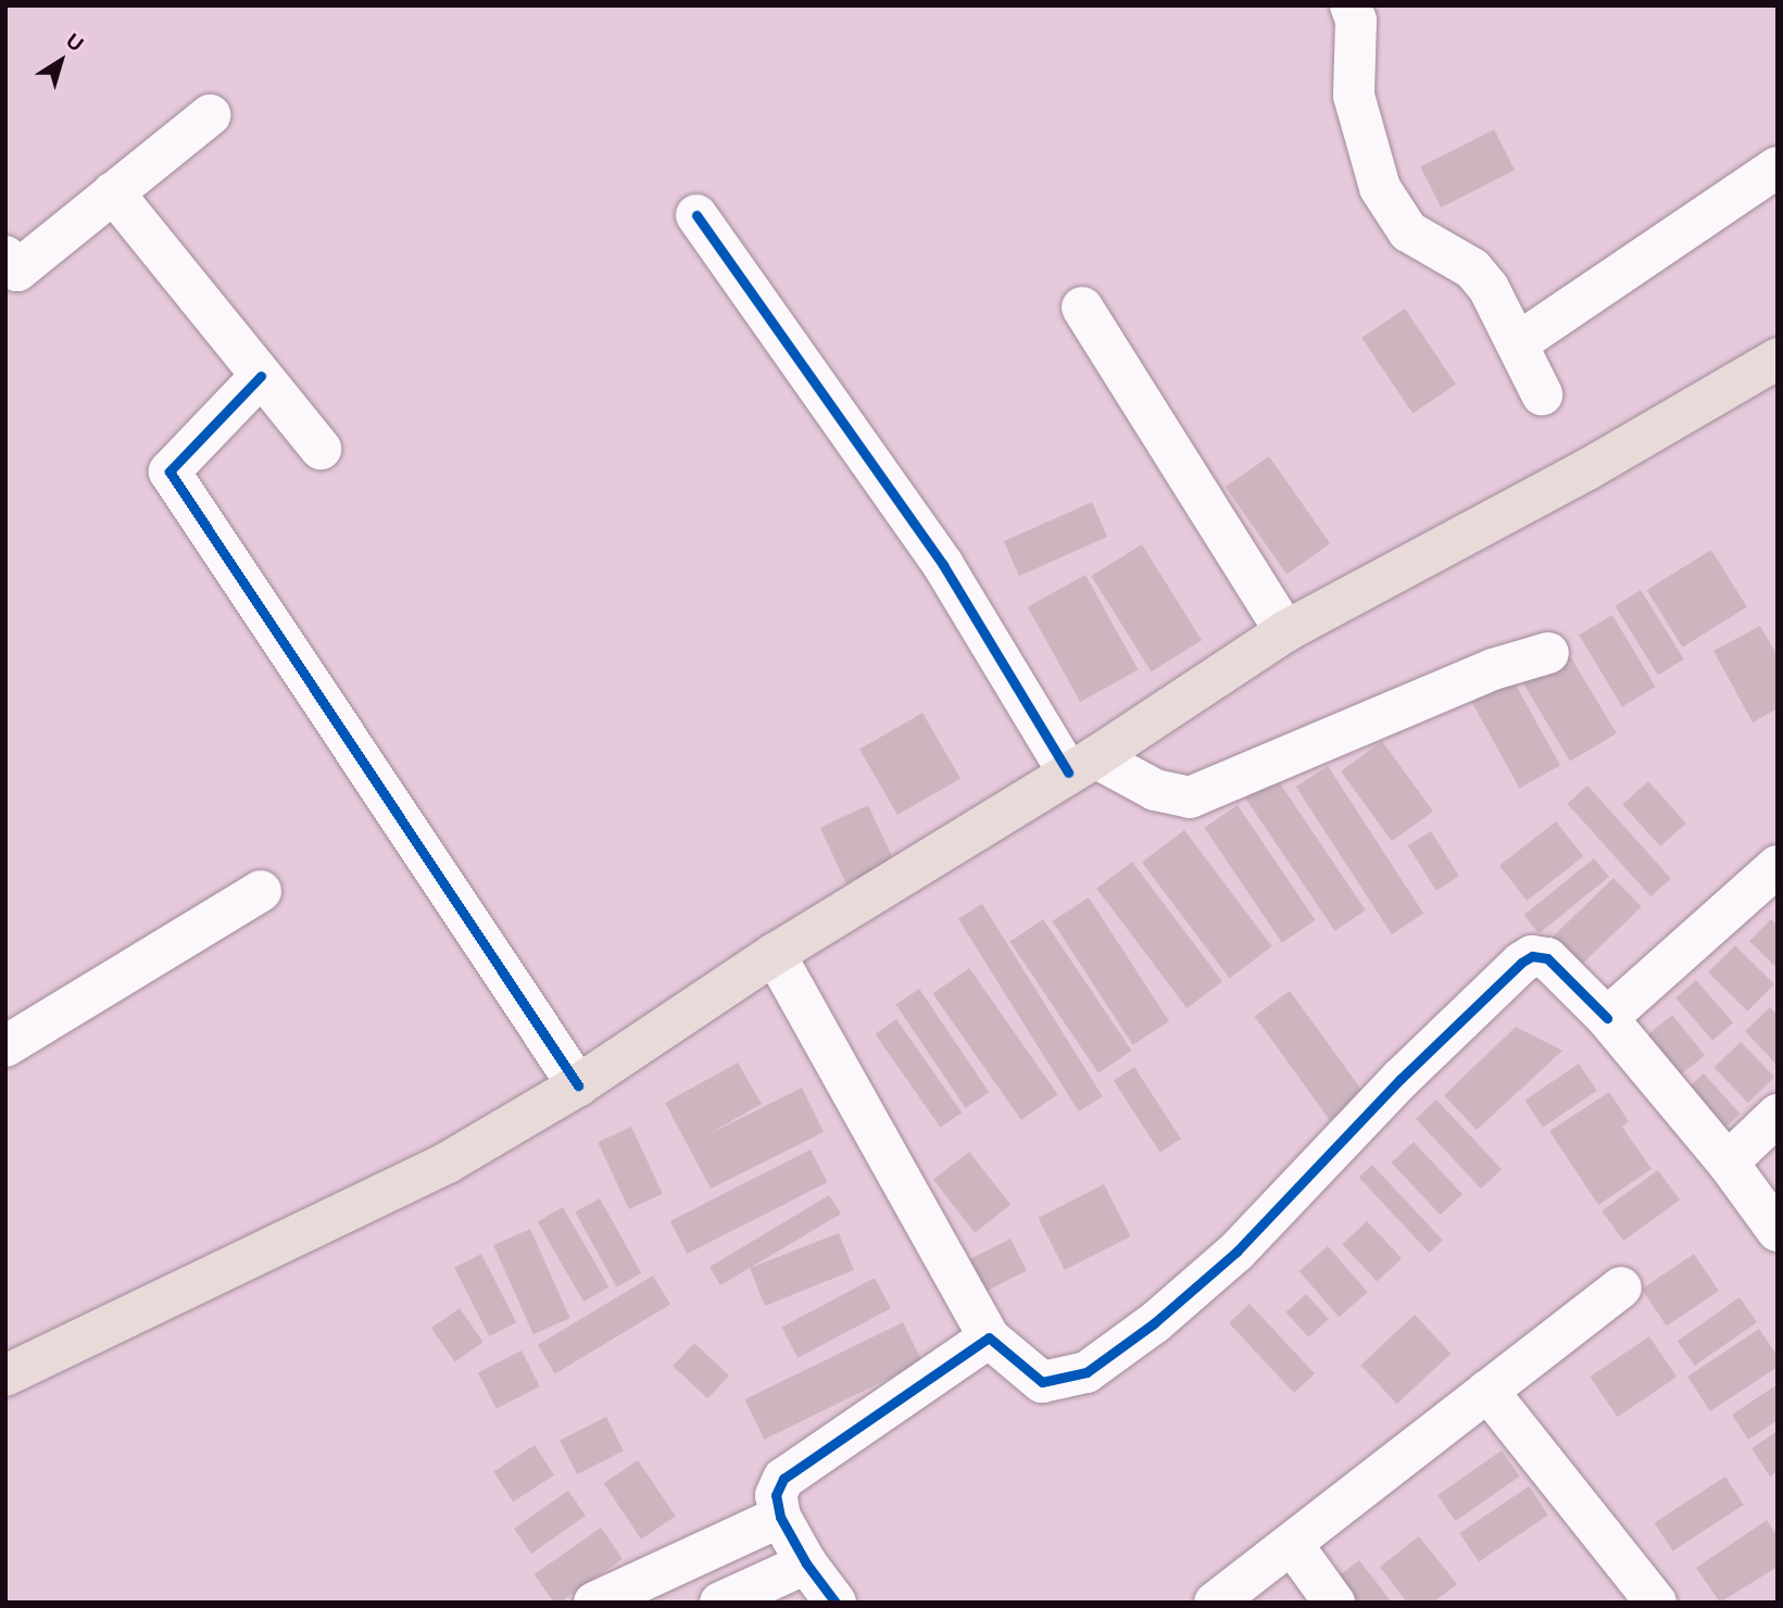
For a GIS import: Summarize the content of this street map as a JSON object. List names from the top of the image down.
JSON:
{
  "north": "top right"
}
